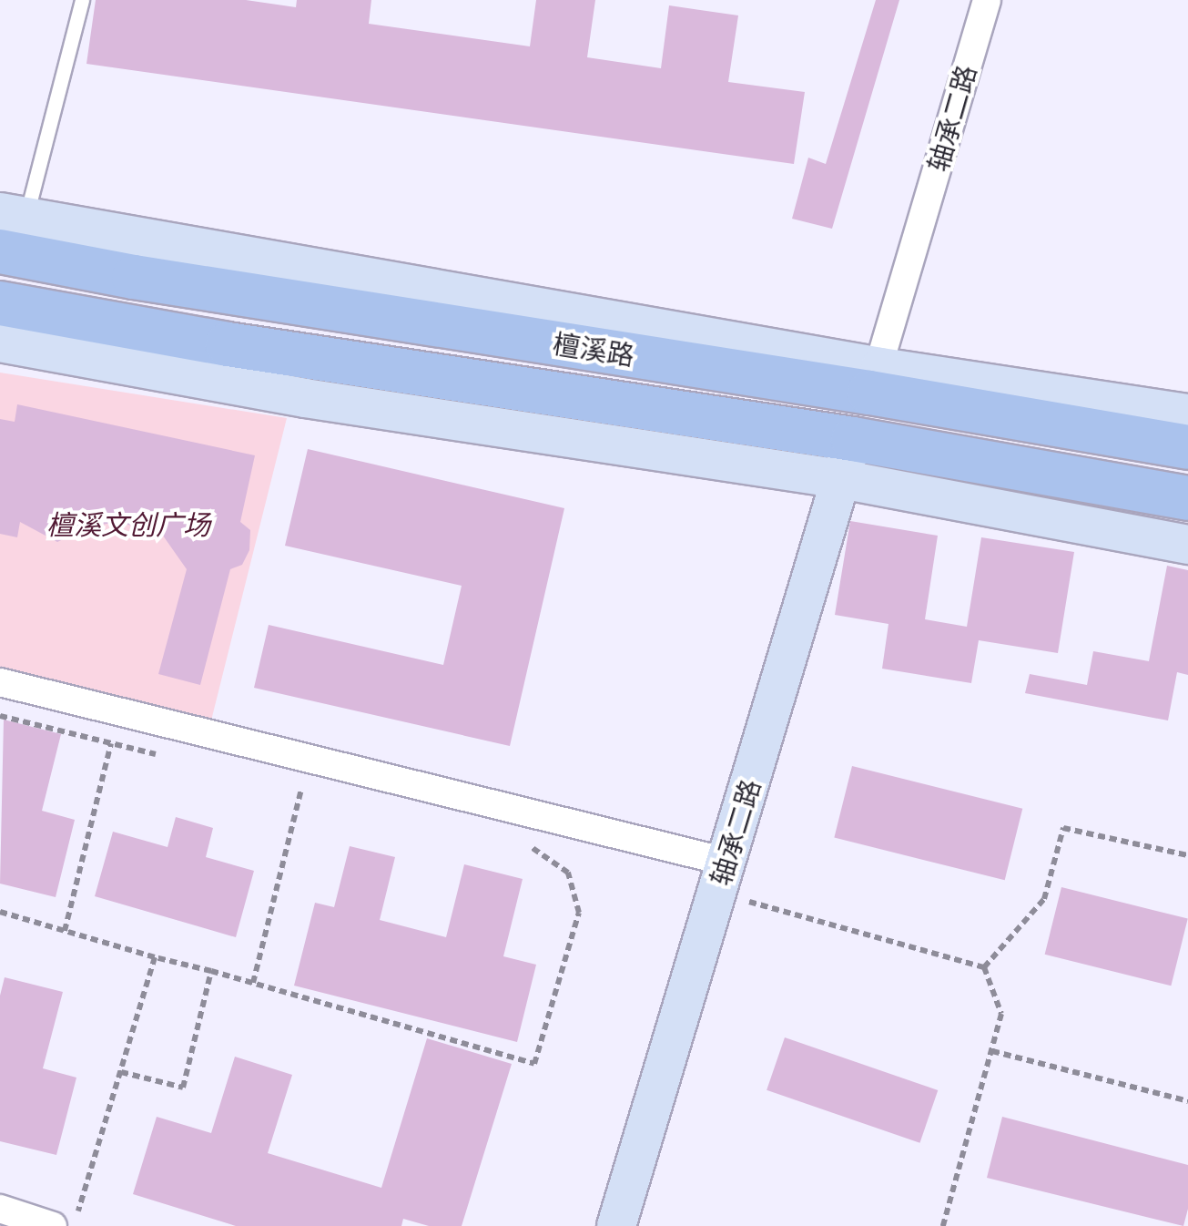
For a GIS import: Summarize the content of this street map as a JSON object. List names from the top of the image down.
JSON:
{
  "streets": {
    "main road": ["檀溪路"],
    "street": ["轴承二路"]
  },
  "crossings": [
    ["轴承二路", "檀溪路"]
  ],
  "parks": ["檀溪文创广场"]
}
